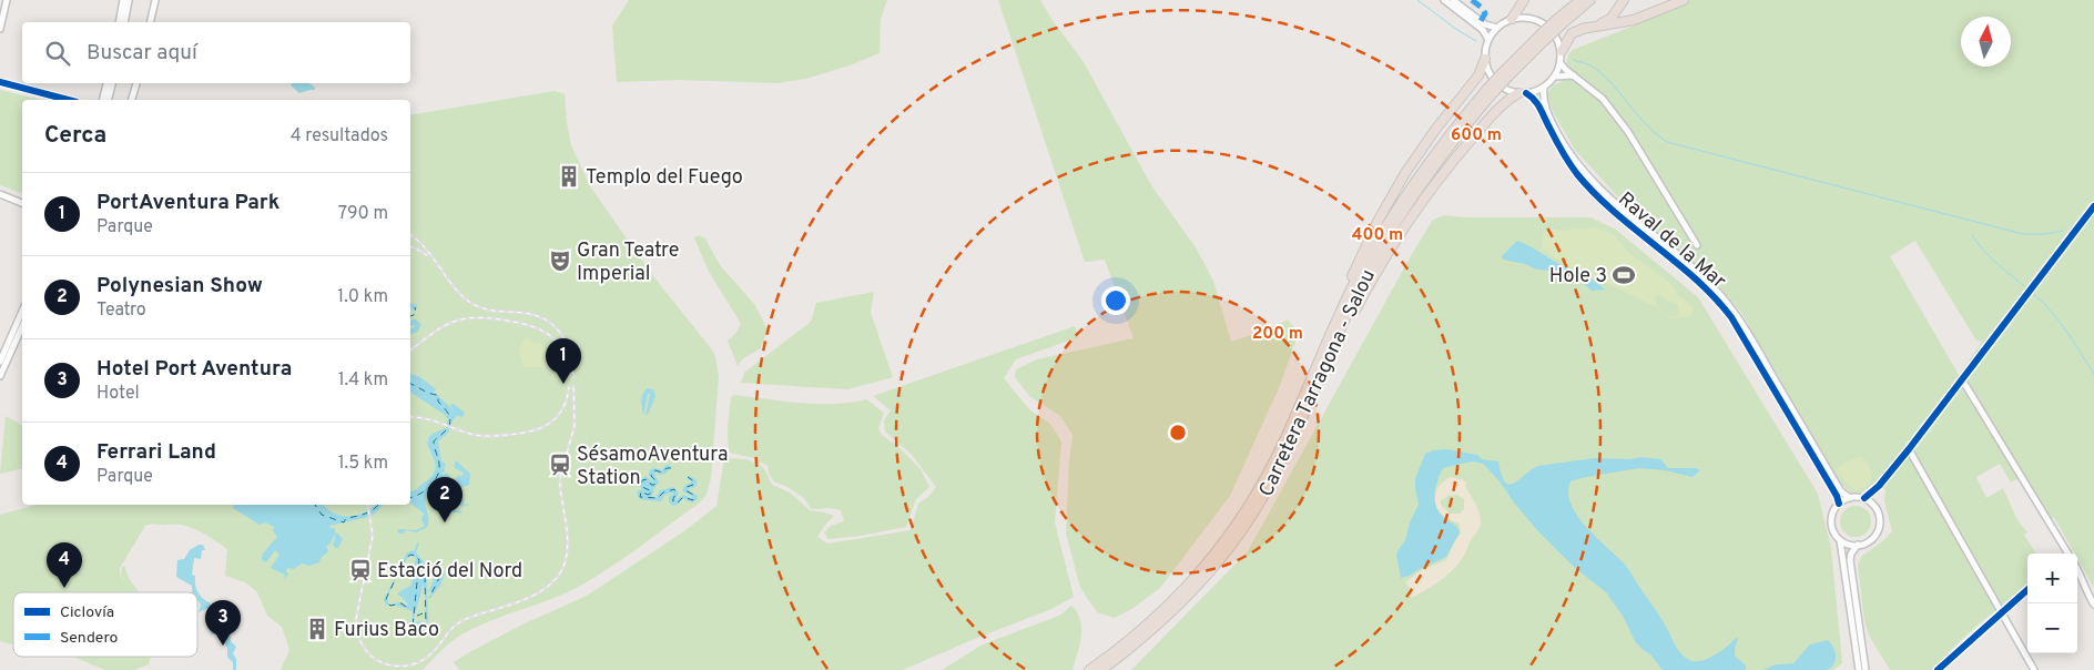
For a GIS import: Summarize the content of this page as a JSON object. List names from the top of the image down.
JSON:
{
  "streets": {
    "highway": ["Carretera Tarragona - Salou"],
    "street": ["Raval de la Mar"]
  },
  "places": {
    "building": ["Templo del Fuego", "Furius Baco"],
    "theatre": ["Gran Teatre Imperial"],
    "sports": ["Hole 3"],
    "station": ["SésamoAventura Station", "Estació del Nord"]
  },
  "legend": ["Ciclovía", "Sendero"],
  "north": "top",
  "page": {
    "search": "Buscar aquí",
    "heading": ["Cerca", "4 resultados"],
    "list": [
      {
        "mark": "1",
        "name": "PortAventura Park",
        "note": "Parque",
        "value": "790 m"
      },
      {
        "mark": "2",
        "name": "Polynesian Show",
        "note": "Teatro",
        "value": "1.0 km"
      },
      {
        "mark": "3",
        "name": "Hotel Port Aventura",
        "note": "Hotel",
        "value": "1.4 km"
      },
      {
        "mark": "4",
        "name": "Ferrari Land",
        "note": "Parque",
        "value": "1.5 km"
      }
    ],
    "pins": [
      "1",
      "2",
      "4",
      "3"
    ],
    "map_buttons": ["+", "−"]
  },
  "rings": ["600 m", "400 m", "200 m"]
}
